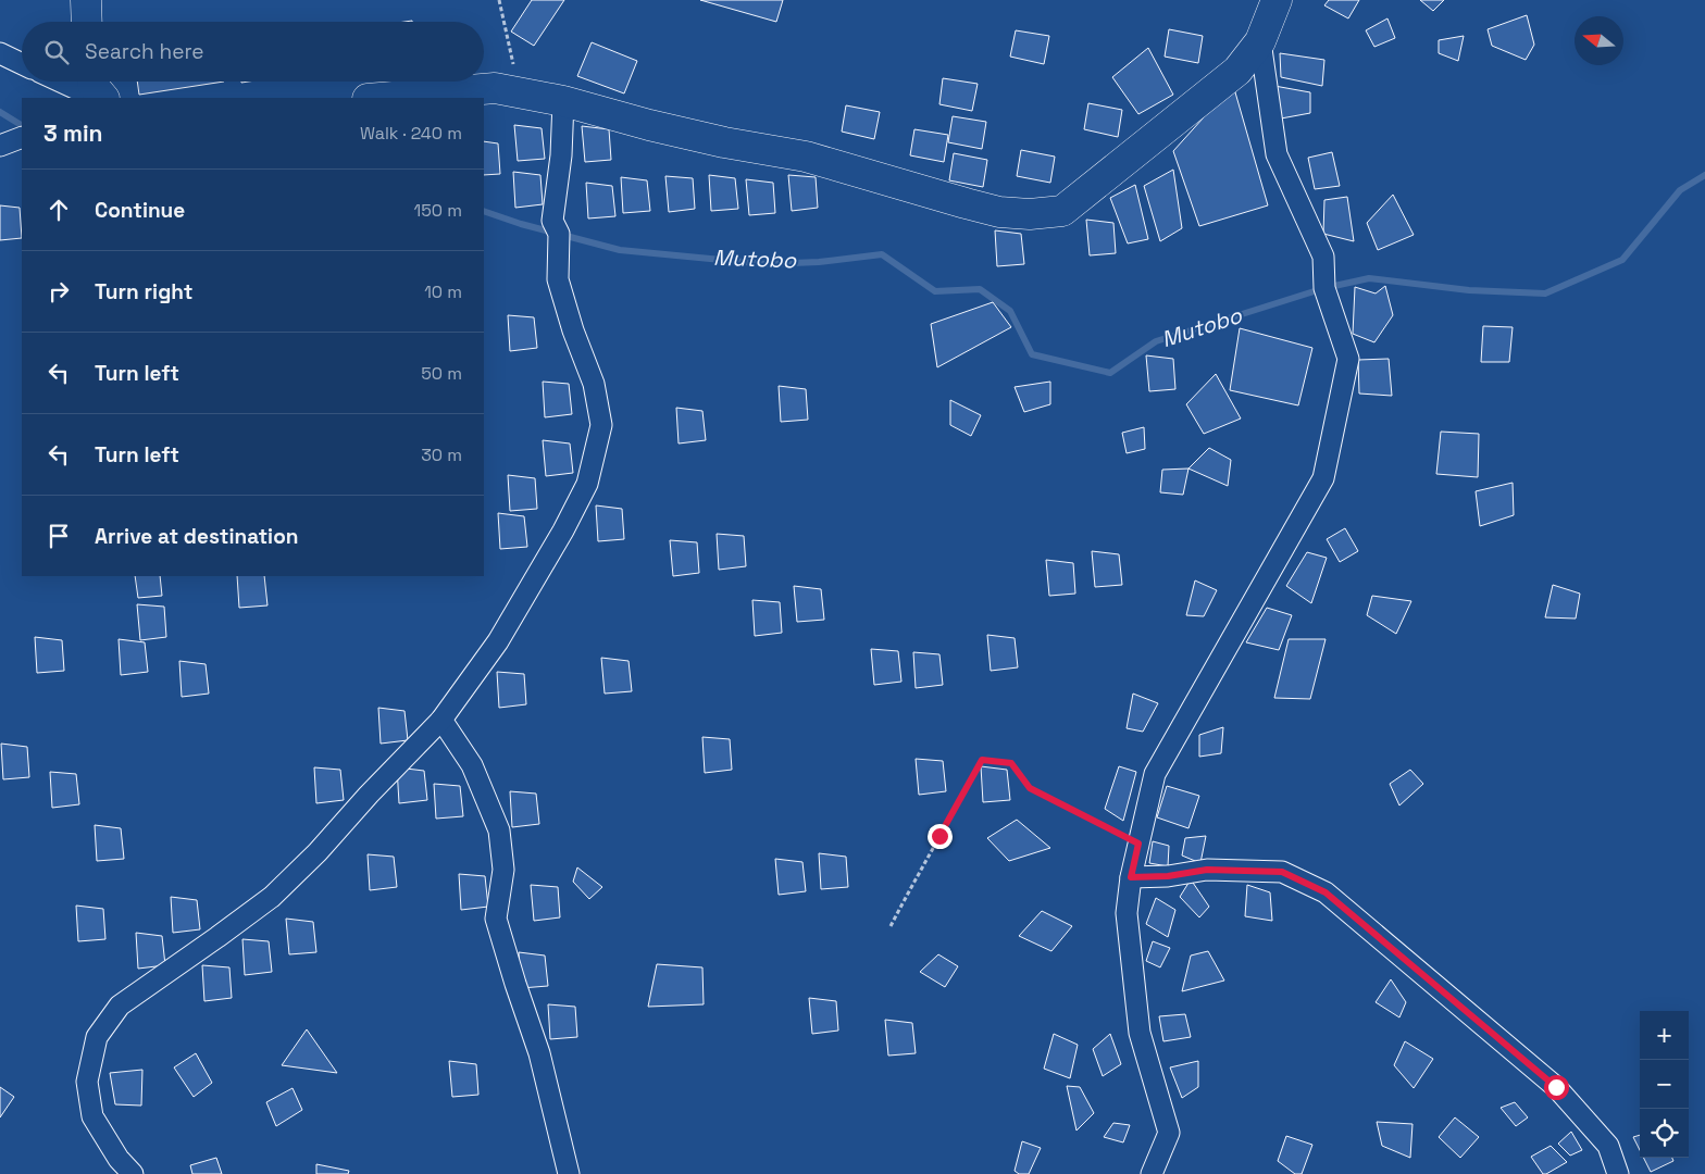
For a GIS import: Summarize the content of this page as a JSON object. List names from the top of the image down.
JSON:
{
  "water": ["Mutobo"],
  "north": "left",
  "page": {
    "search": "Search here",
    "heading": ["3 min", "Walk · 240 m"],
    "list": [
      ["Continue", "150 m"],
      ["Turn right", "10 m"],
      ["Turn left", "50 m"],
      ["Turn left", "30 m"],
      "Arrive at destination"
    ],
    "map_buttons": ["+", "−"]
  }
}
